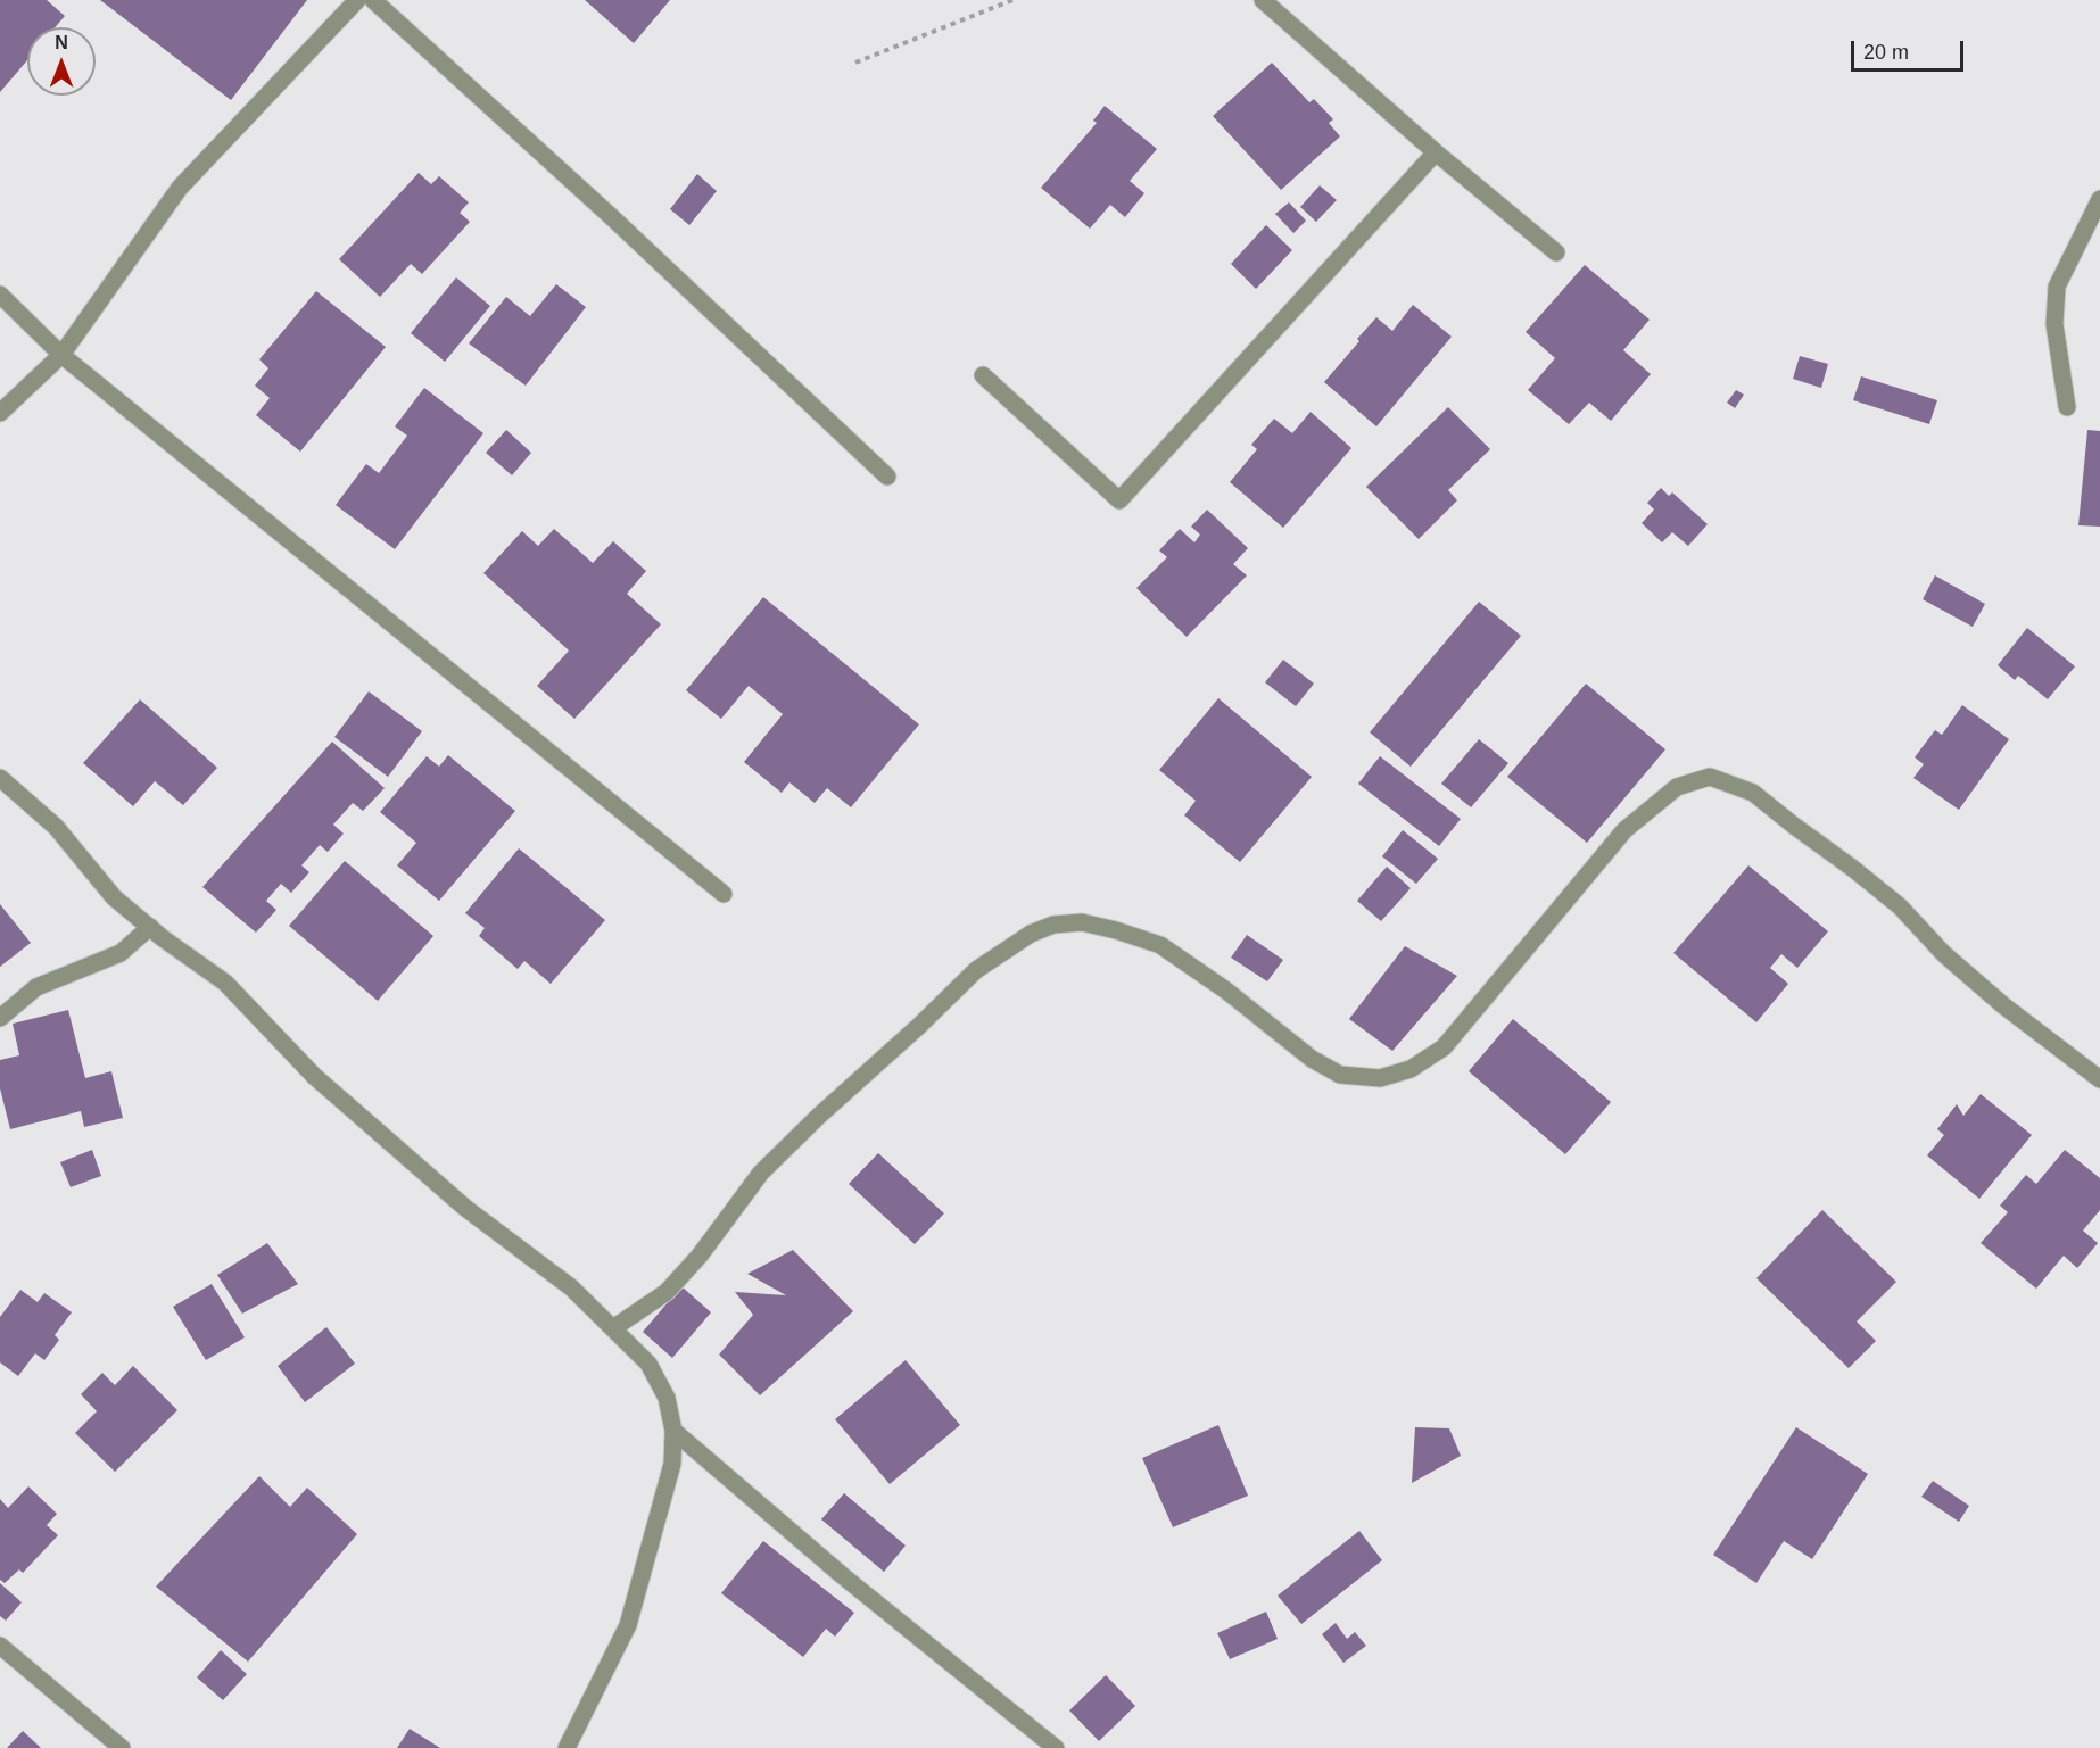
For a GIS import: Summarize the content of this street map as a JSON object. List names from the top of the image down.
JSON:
{
  "scale_bar": "20 m",
  "north": "top"
}
